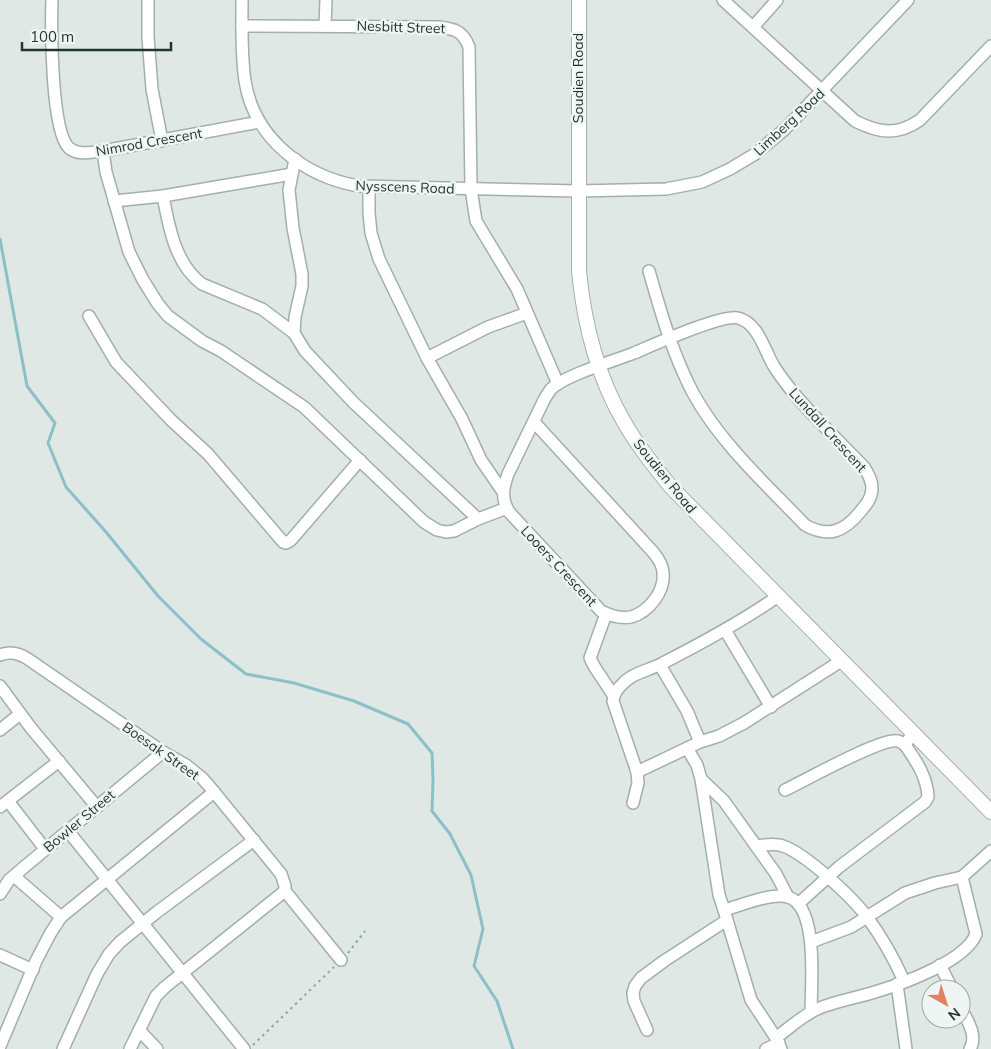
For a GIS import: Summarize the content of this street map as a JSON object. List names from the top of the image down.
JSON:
{
  "streets": {
    "street": [
      "Nesbitt Street",
      "Soudien Road",
      "Limberg Road",
      "Nimrod Crescent",
      "Nysscens Road",
      "Lundall Crescent",
      "Looers Crescent",
      "Boesak Street",
      "Bowler Street"
    ]
  },
  "crossings": [
    ["Nesbitt Street", "Nysscens Road"],
    ["Soudien Road", "Limberg Road"],
    ["Soudien Road", "Nysscens Road"],
    ["Soudien Road", "Lundall Crescent"],
    ["Limberg Road", "Nysscens Road"],
    ["Nimrod Crescent", "Nysscens Road"],
    ["Boesak Street", "Bowler Street"]
  ],
  "scale_bar": "100 m",
  "north": "bottom right"
}
